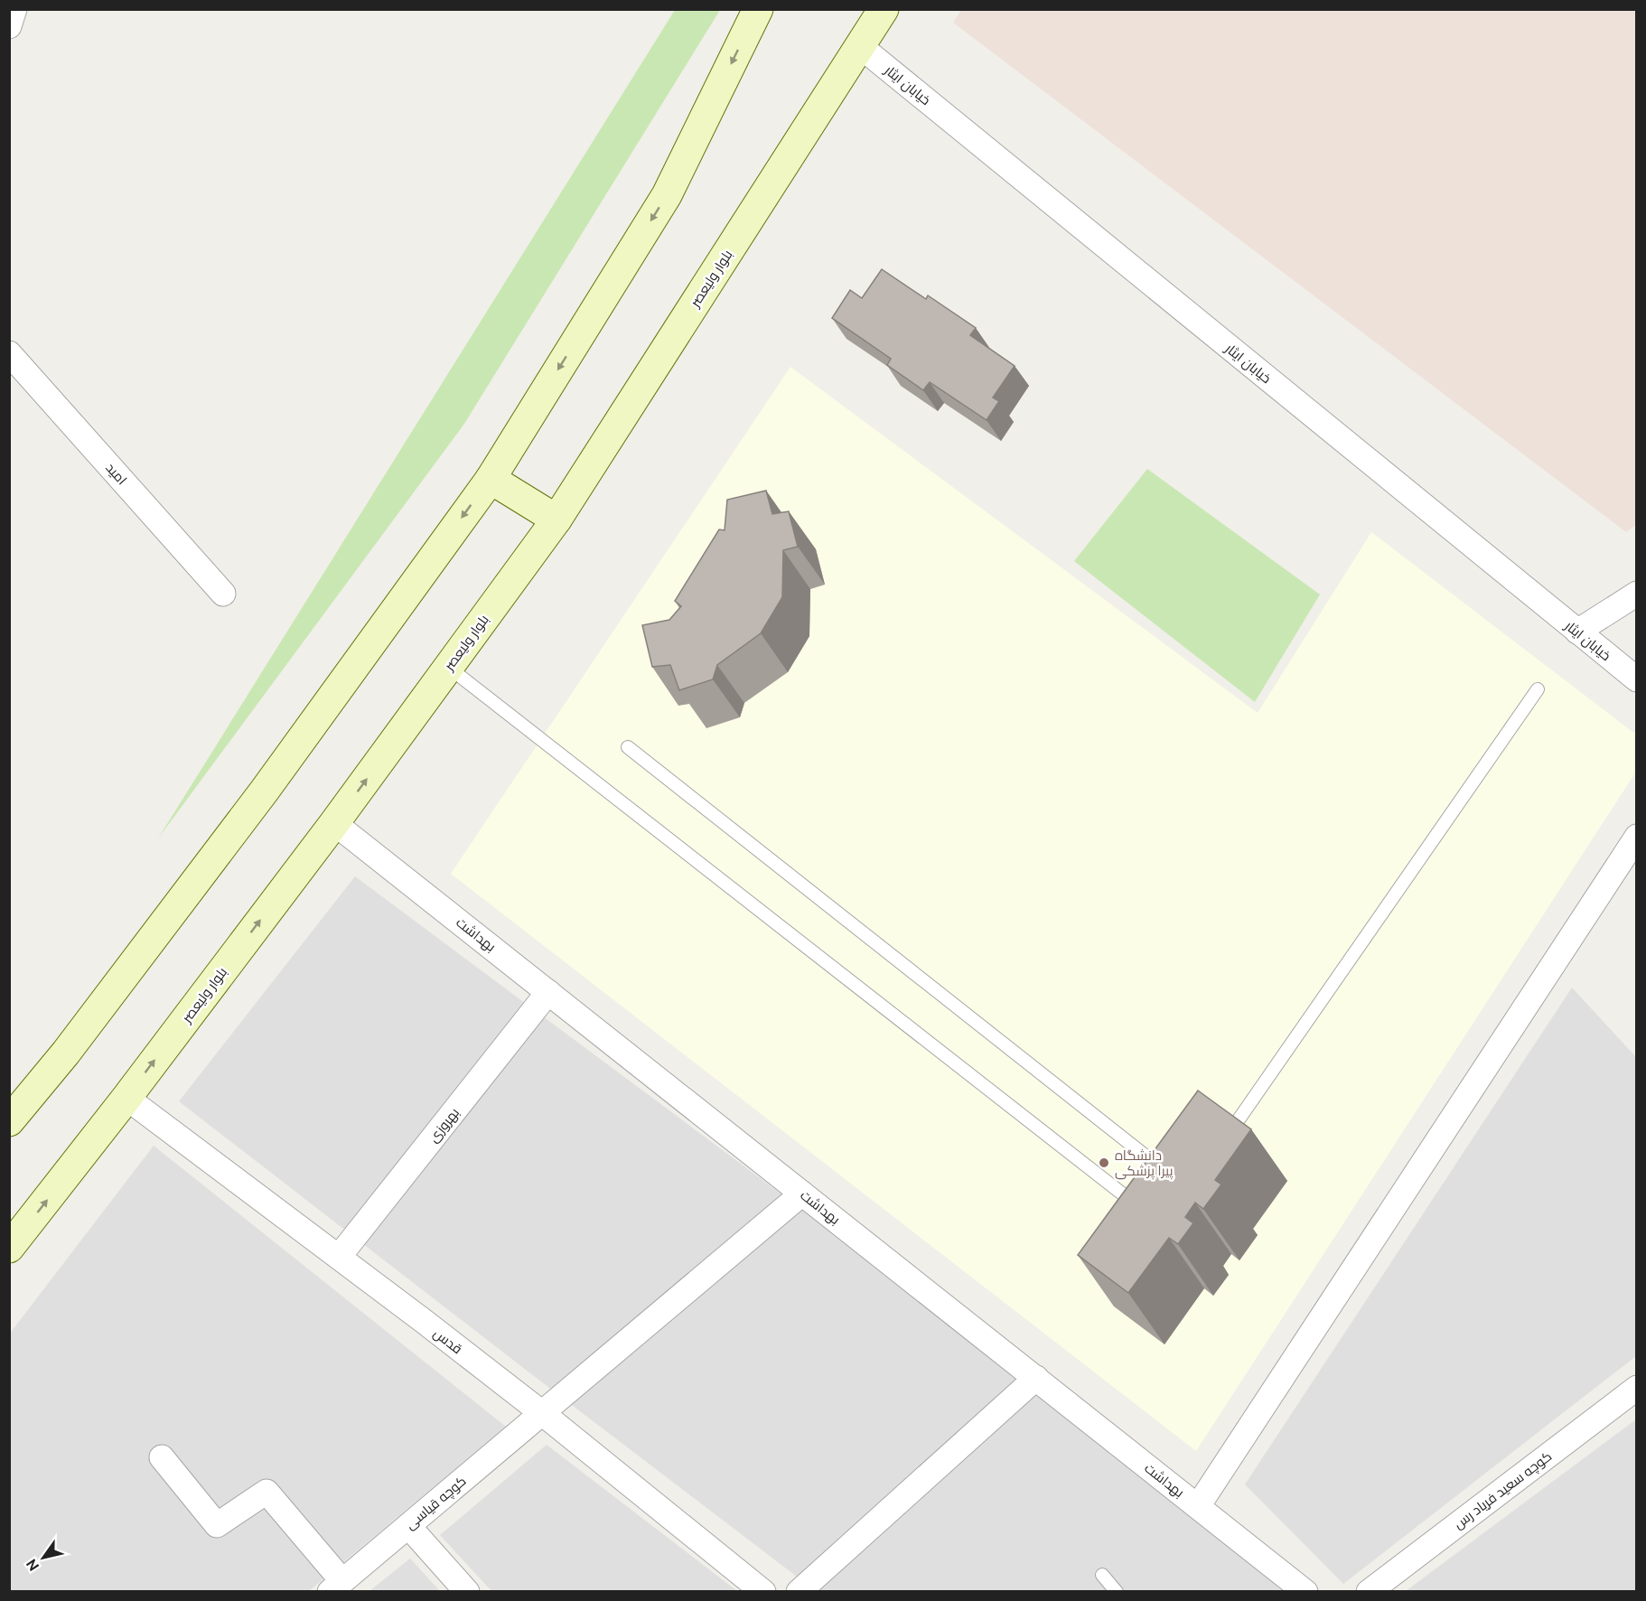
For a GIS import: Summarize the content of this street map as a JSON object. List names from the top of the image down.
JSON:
{
  "streets": {
    "main road": ["بلوار ولیعصر"],
    "street": [
      "خیابان ایثار",
      "امید",
      "بهداشت",
      "بهروزی",
      "قدس",
      "کوچه سعید فریاد رس",
      "کوچه قیاسی"
    ]
  },
  "crossings": [
    ["خیابان ایثار", "بلوار ولیعصر"],
    ["بلوار ولیعصر", "بهداشت"],
    ["بلوار ولیعصر", "قدس"],
    ["بهداشت", "بهروزی"],
    ["بهداشت", "کوچه قیاسی"],
    ["بهروزی", "قدس"],
    ["قدس", "کوچه قیاسی"]
  ],
  "places": ["دانشگاه پیرا پزشکی"],
  "north": "bottom left"
}
